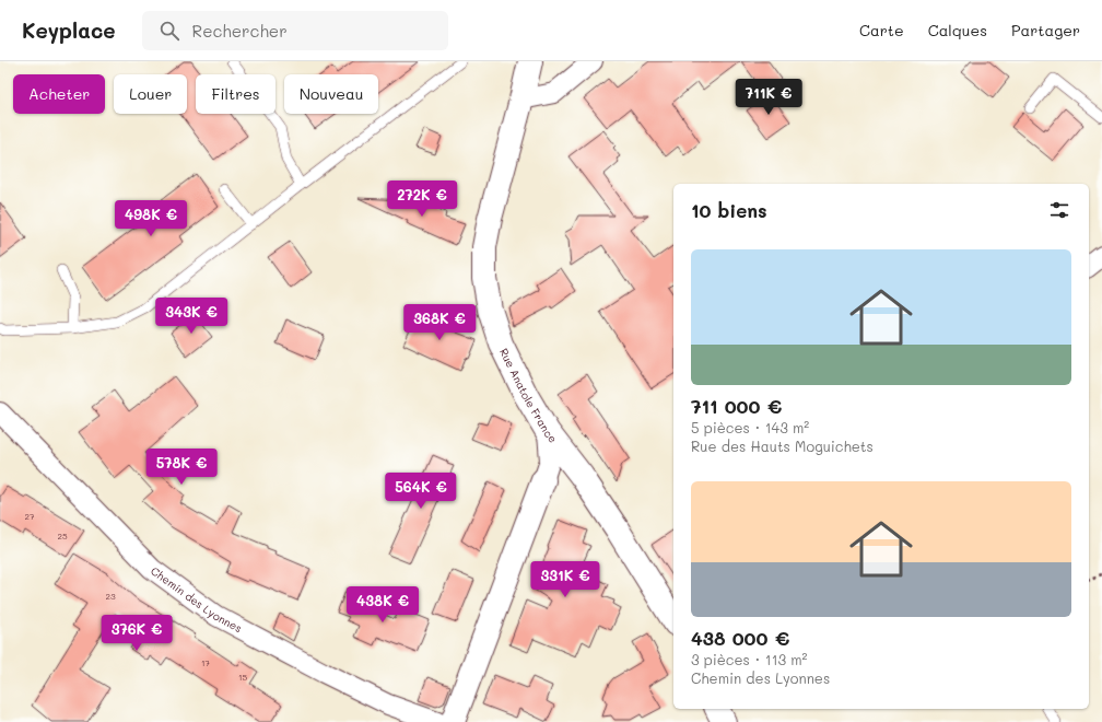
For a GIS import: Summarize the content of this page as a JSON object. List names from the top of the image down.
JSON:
{
  "streets": {
    "street": ["Rue Anatole France", "Chemin des Lyonnes"]
  },
  "house_numbers": [
    "27",
    "25",
    "23",
    "17",
    "15"
  ],
  "page": {
    "header": "Keyplace",
    "search": "Rechercher",
    "nav": ["Carte", "Calques", "Partager"],
    "chip": [
      "Acheter",
      "Louer",
      "Filtres",
      "Nouveau"
    ],
    "price": [
      "711K €",
      "272K €",
      "498K €",
      "343K €",
      "368K €",
      "578K €",
      "564K €",
      "331K €",
      "438K €",
      "376K €"
    ],
    "heading": "10 biens",
    "list": [
      {
        "name": "711 000 €",
        "note": "5 pièces · 143 m² · Rue des Hauts Moguichets"
      },
      {
        "name": "438 000 €",
        "note": "3 pièces · 113 m² · Chemin des Lyonnes"
      }
    ]
  }
}
